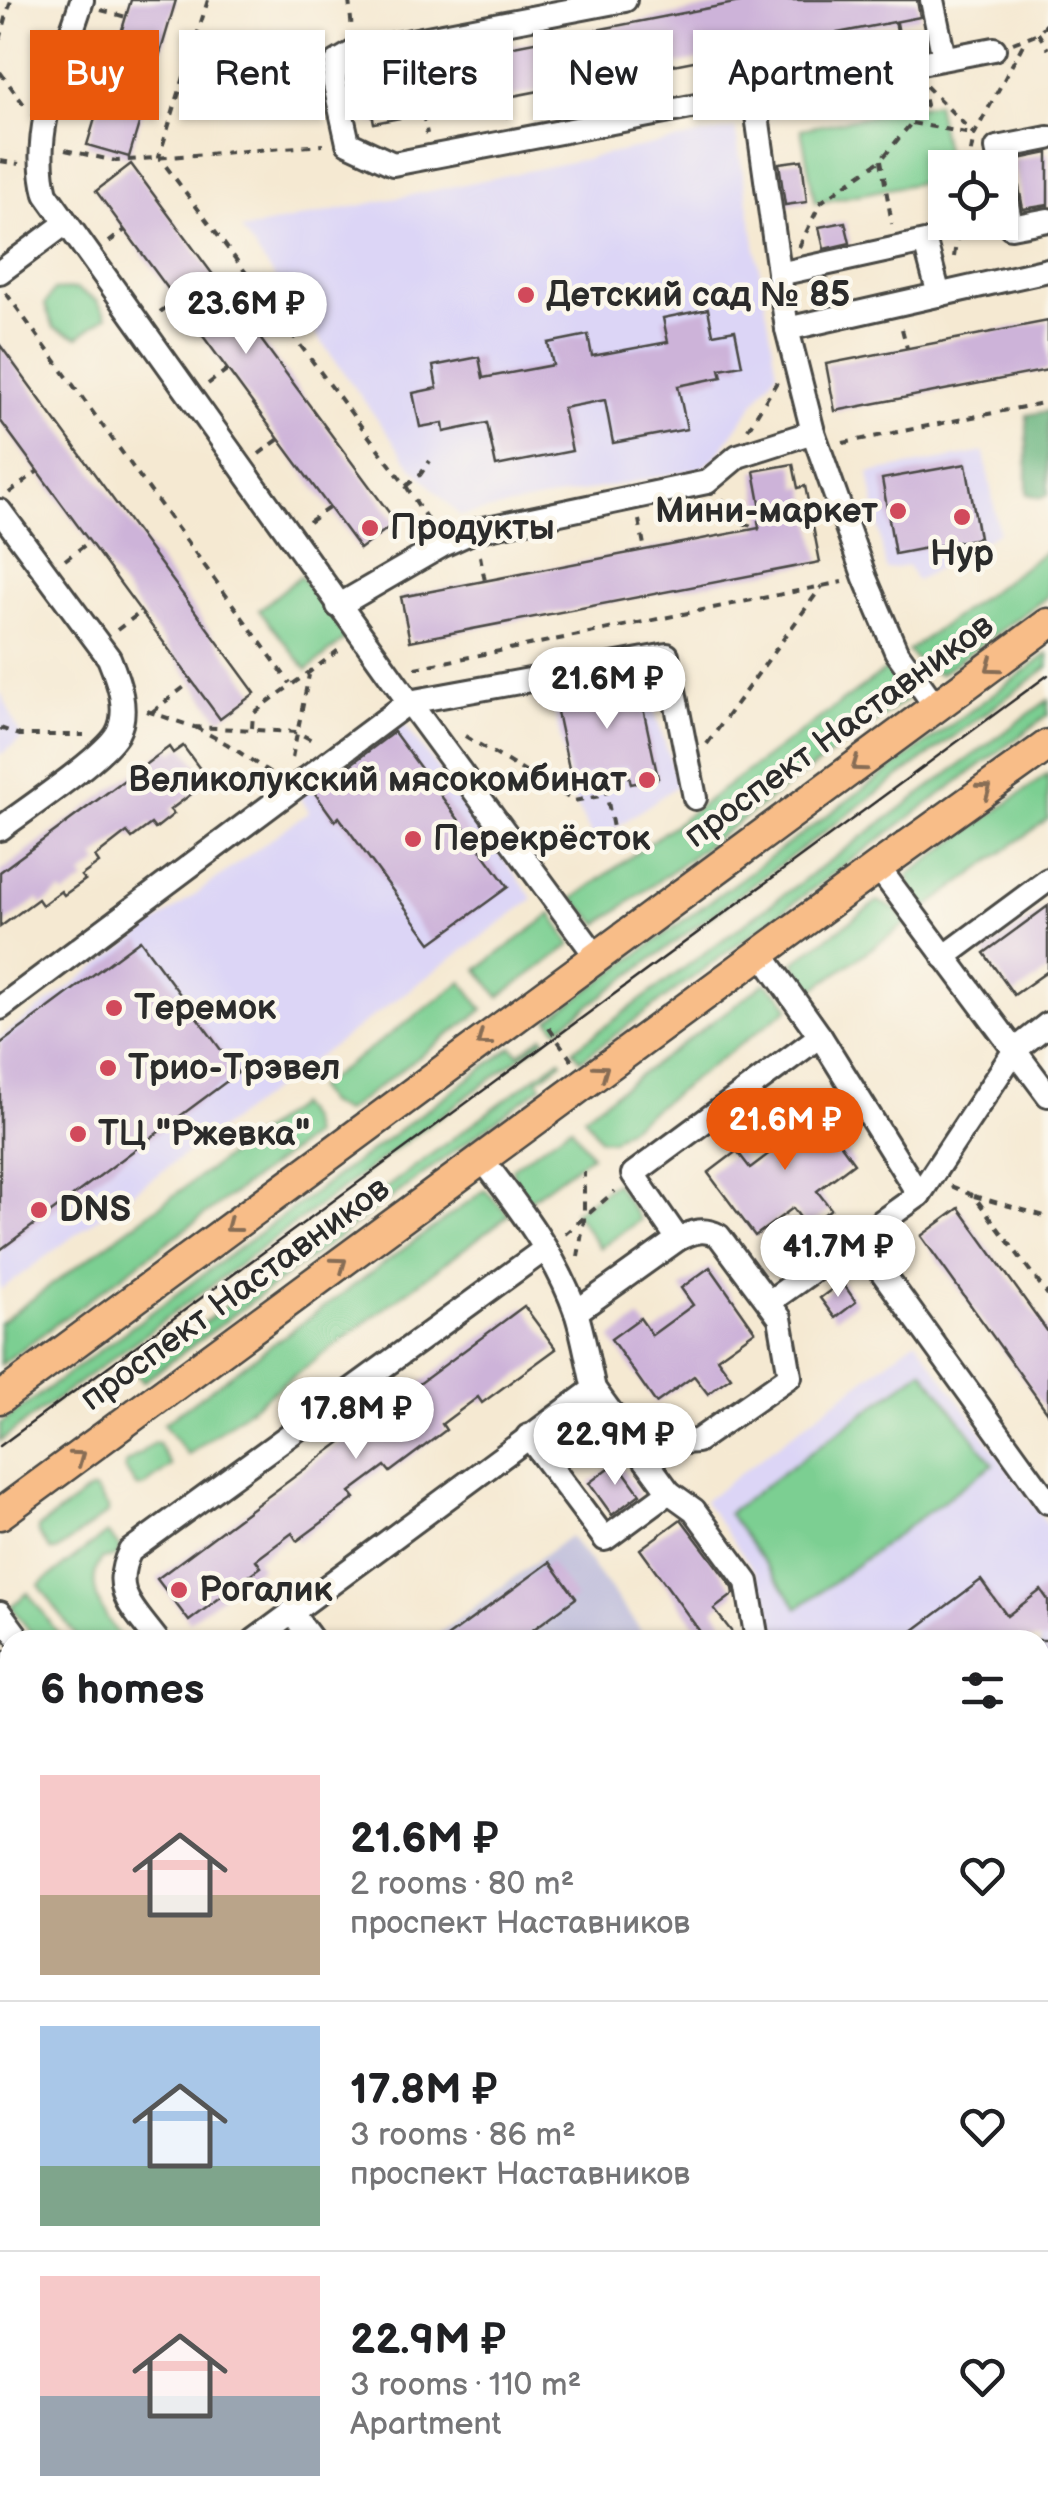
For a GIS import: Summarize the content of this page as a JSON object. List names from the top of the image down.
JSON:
{
  "streets": {
    "main road": ["проспект Наставников"]
  },
  "places": [
    "Детский сад № 85",
    "Мини-маркет",
    "Нур",
    "Продукты",
    "Великолукский мясокомбинат",
    "Перекрёсток",
    "Теремок",
    "Трио-Трэвел",
    "ТЦ \"Ржевка\"",
    "DNS",
    "Рогалик"
  ],
  "page": {
    "chip": [
      "Buy",
      "Rent",
      "Filters",
      "New",
      "Apartment"
    ],
    "price": [
      "23.6M ₽",
      "21.6M ₽",
      "21.6M ₽",
      "41.7M ₽",
      "17.8M ₽",
      "22.9M ₽"
    ],
    "heading": "6 homes",
    "list": [
      {
        "name": "21.6M ₽",
        "note": "2 rooms · 80 m² · проспект Наставников"
      },
      {
        "name": "17.8M ₽",
        "note": "3 rooms · 86 m² · проспект Наставников"
      },
      {
        "name": "22.9M ₽",
        "note": "3 rooms · 110 m² · Apartment"
      }
    ]
  }
}
